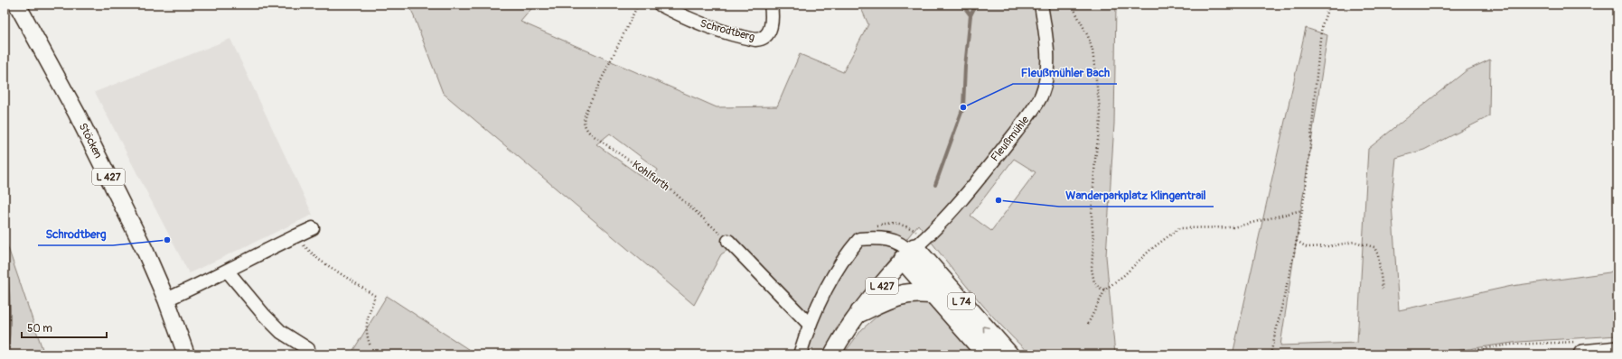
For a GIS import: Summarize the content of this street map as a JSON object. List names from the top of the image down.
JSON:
{
  "streets": {
    "highway": ["L 74"],
    "main road": ["Stöcken", "L 427"],
    "street": ["Schrodtberg", "Fleußmühle"],
    "path": ["Kohlfurth"]
  },
  "crossings": [
    ["Fleußmühle", "L 427"],
    ["Fleußmühle", "L 74"],
    ["L 427", "L 74"]
  ],
  "places": ["Fleußmühler Bach", "Wanderparkplatz Klingentrail", "Schrodtberg"],
  "scale_bar": "50 m"
}
